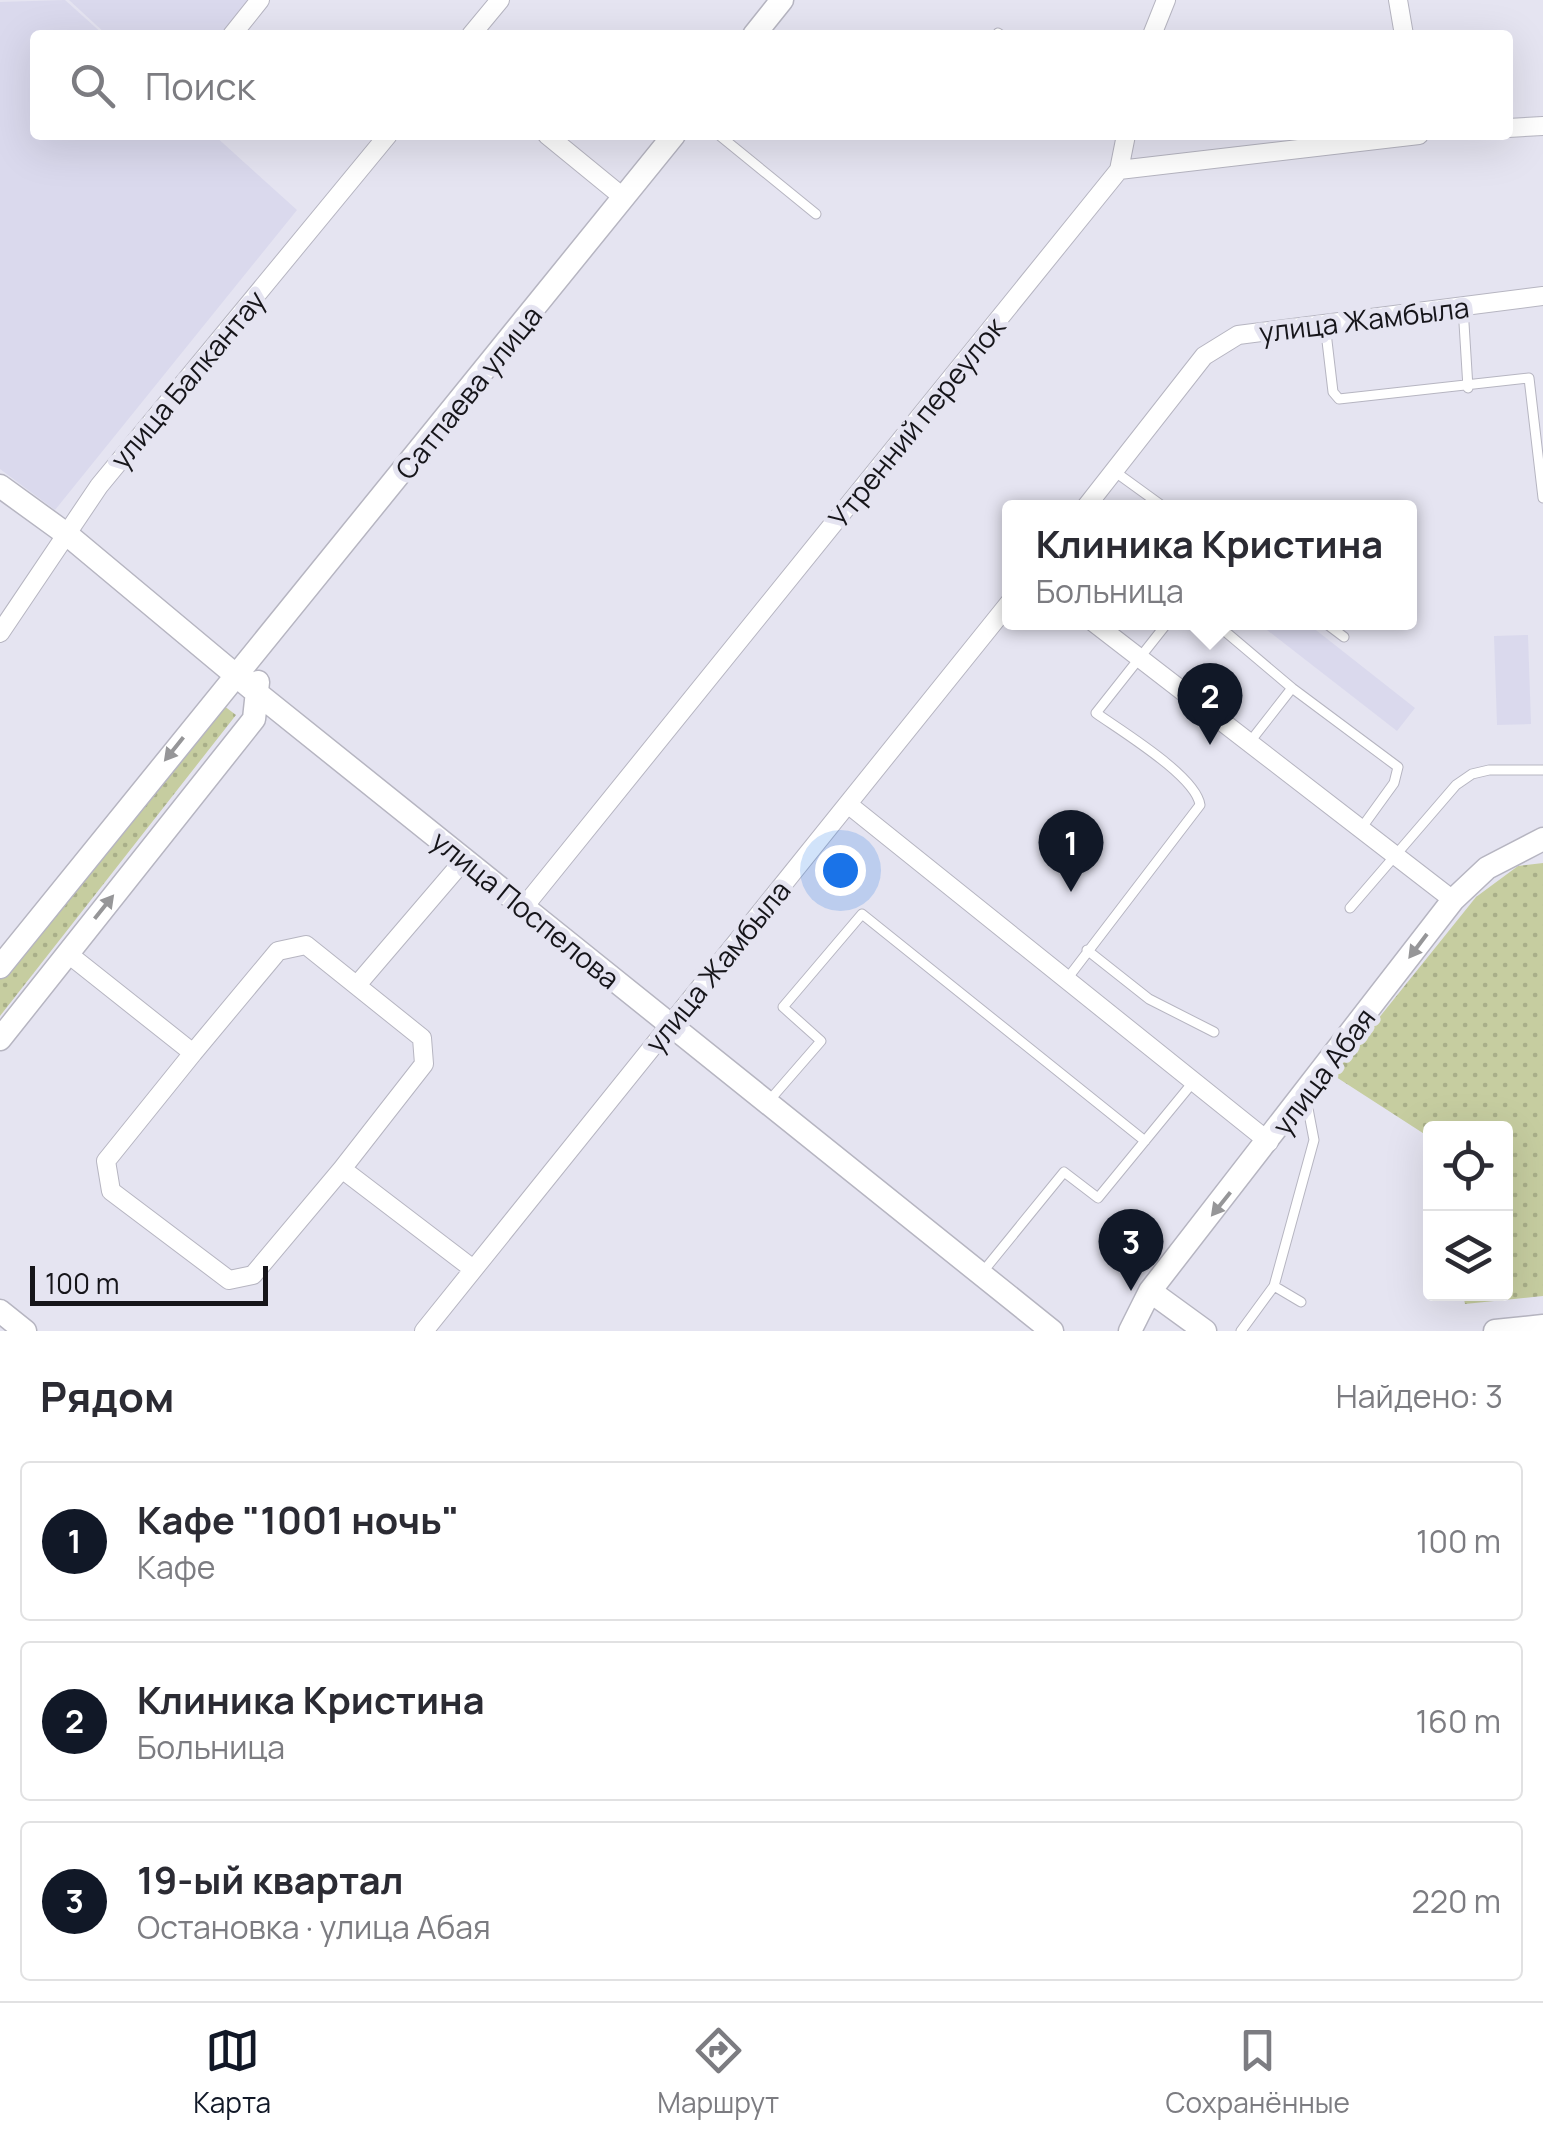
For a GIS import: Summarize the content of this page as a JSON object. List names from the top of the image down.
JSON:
{
  "streets": {
    "street": [
      "улица Жамбыла",
      "улица Балкантау",
      "Сатпаева улица",
      "Утренний переулок",
      "улица Поспелова",
      "улица Абая"
    ]
  },
  "crossings": [
    ["улица Жамбыла", "улица Поспелова"],
    ["улица Балкантау", "улица Поспелова"],
    ["Сатпаева улица", "улица Поспелова"],
    ["Утренний переулок", "улица Поспелова"]
  ],
  "one_way": ["улица Абая"],
  "scale_bar": "100 m",
  "page": {
    "search": "Поиск",
    "popup": ["Клиника Кристина", "Больница"],
    "pins": ["2", "1", "3"],
    "scale": "100 m",
    "heading": ["Рядом", "Найдено: 3"],
    "list": [
      {
        "mark": "1",
        "name": "Кафе \"1001 ночь\"",
        "note": "Кафе",
        "value": "100 m"
      },
      {
        "mark": "2",
        "name": "Клиника Кристина",
        "note": "Больница",
        "value": "160 m"
      },
      {
        "mark": "3",
        "name": "19-ый квартал",
        "note": "Остановка · улица Абая",
        "value": "220 m"
      }
    ],
    "nav": ["Карта", "Маршрут", "Сохранённые"]
  }
}
